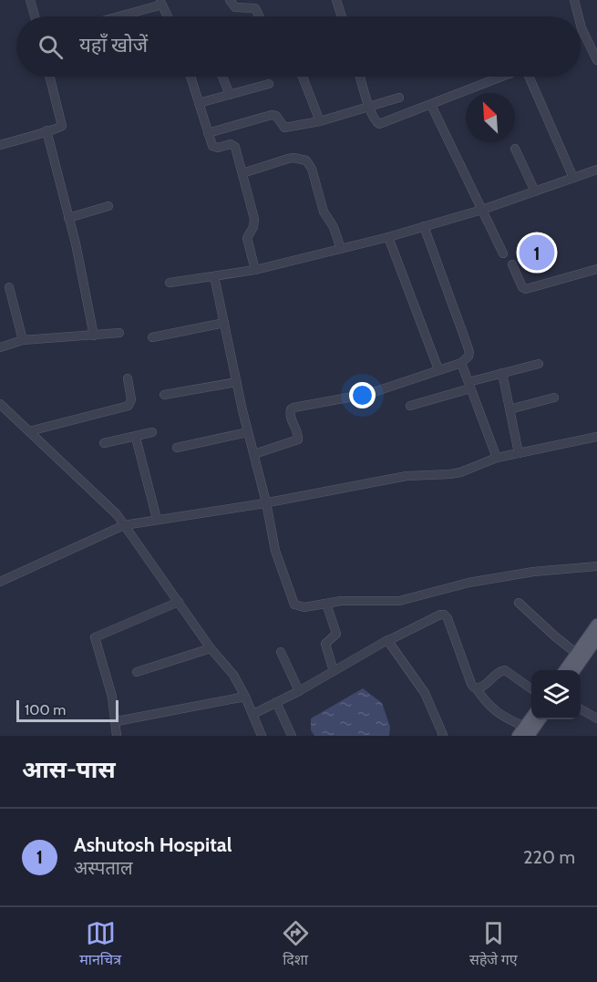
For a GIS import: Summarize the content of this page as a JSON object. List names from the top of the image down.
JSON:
{
  "scale_bar": "100 m",
  "north": "top left",
  "page": {
    "search": "यहाँ खोजें",
    "pins": "1",
    "scale": "100 m",
    "heading": "आस-पास",
    "list": [
      {
        "mark": "1",
        "name": "Ashutosh Hospital",
        "note": "अस्पताल",
        "value": "220 m"
      }
    ],
    "nav": ["मानचित्र", "दिशा", "सहेजे गए"]
  }
}
